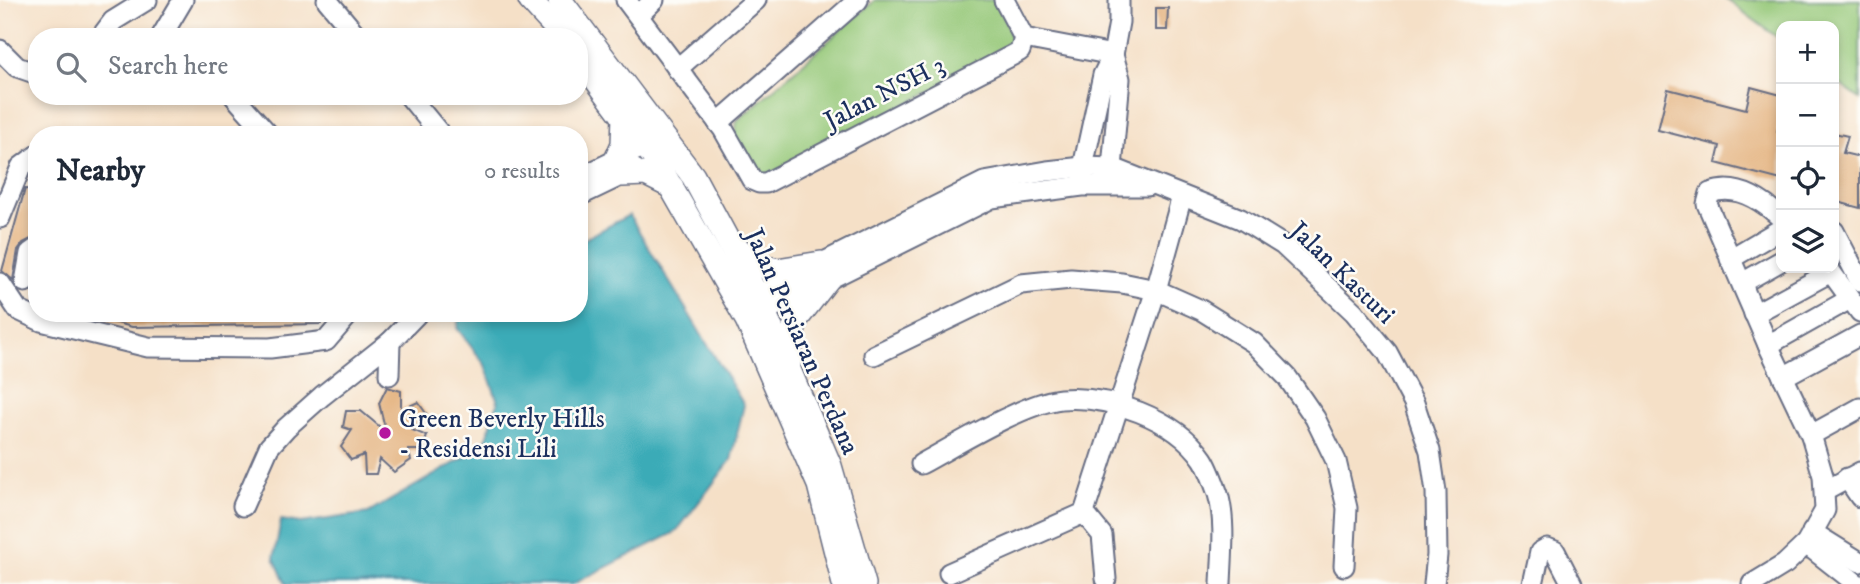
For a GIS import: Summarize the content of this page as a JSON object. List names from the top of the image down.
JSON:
{
  "streets": {
    "main road": ["Jalan Persiaran Perdana"],
    "street": ["Jalan NSH 3", "Jalan Kasturi"]
  },
  "places": ["Green Beverly Hills - Residensi Lili"],
  "page": {
    "map_buttons": ["+", "−"],
    "search": "Search here",
    "heading": ["Nearby", "0 results"]
  }
}
